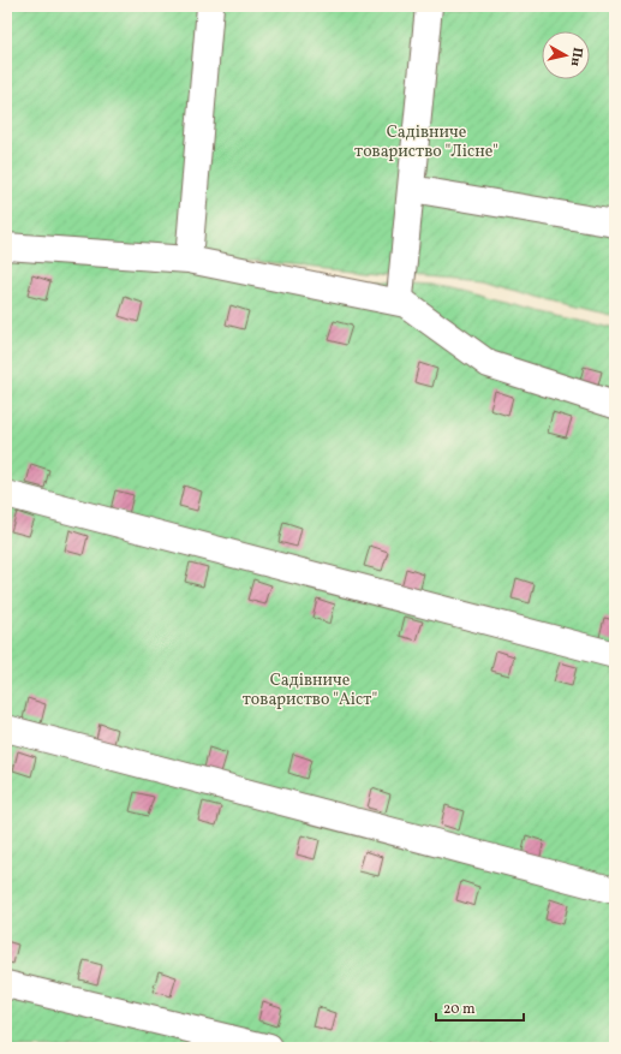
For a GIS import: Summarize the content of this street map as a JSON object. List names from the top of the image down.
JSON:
{
  "parks": ["Садівниче товариство \"Лісне\"", "Садівниче товариство \"Аіст\""],
  "scale_bar": "20 m",
  "north": "right"
}
